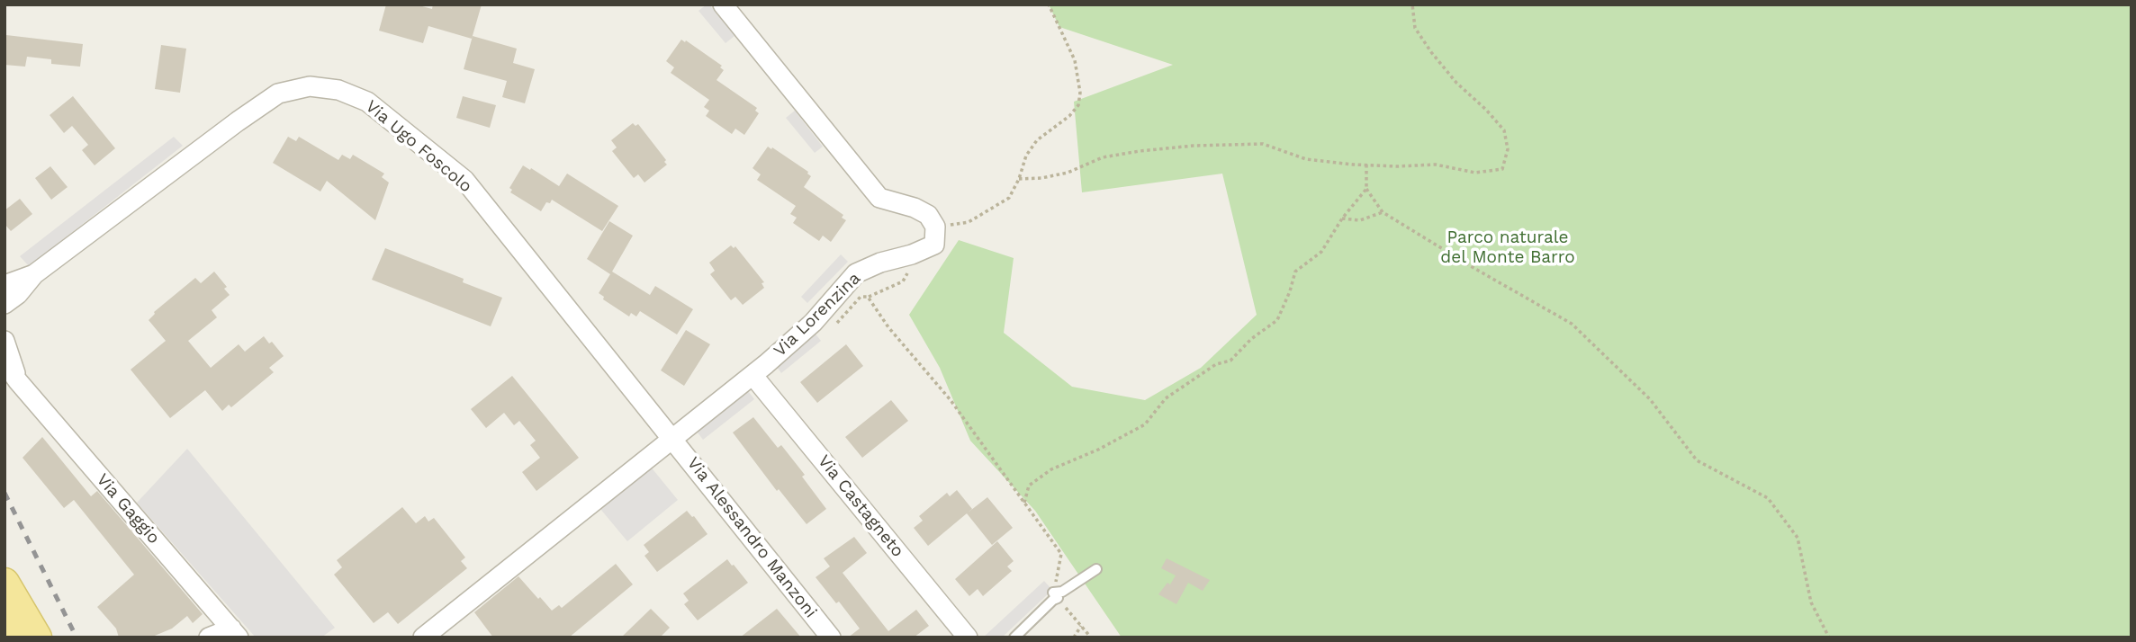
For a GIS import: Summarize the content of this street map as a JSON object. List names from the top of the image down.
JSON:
{
  "streets": {
    "street": [
      "Via Ugo Foscolo",
      "Via Lorenzina",
      "Via Castagneto",
      "Via Gaggio",
      "Via Alessandro Manzoni"
    ]
  },
  "crossings": [
    ["Via Ugo Foscolo", "Via Lorenzina"],
    ["Via Ugo Foscolo", "Via Alessandro Manzoni"],
    ["Via Lorenzina", "Via Castagneto"],
    ["Via Lorenzina", "Via Alessandro Manzoni"]
  ],
  "parks": ["Parco naturale del Monte Barro"]
}
